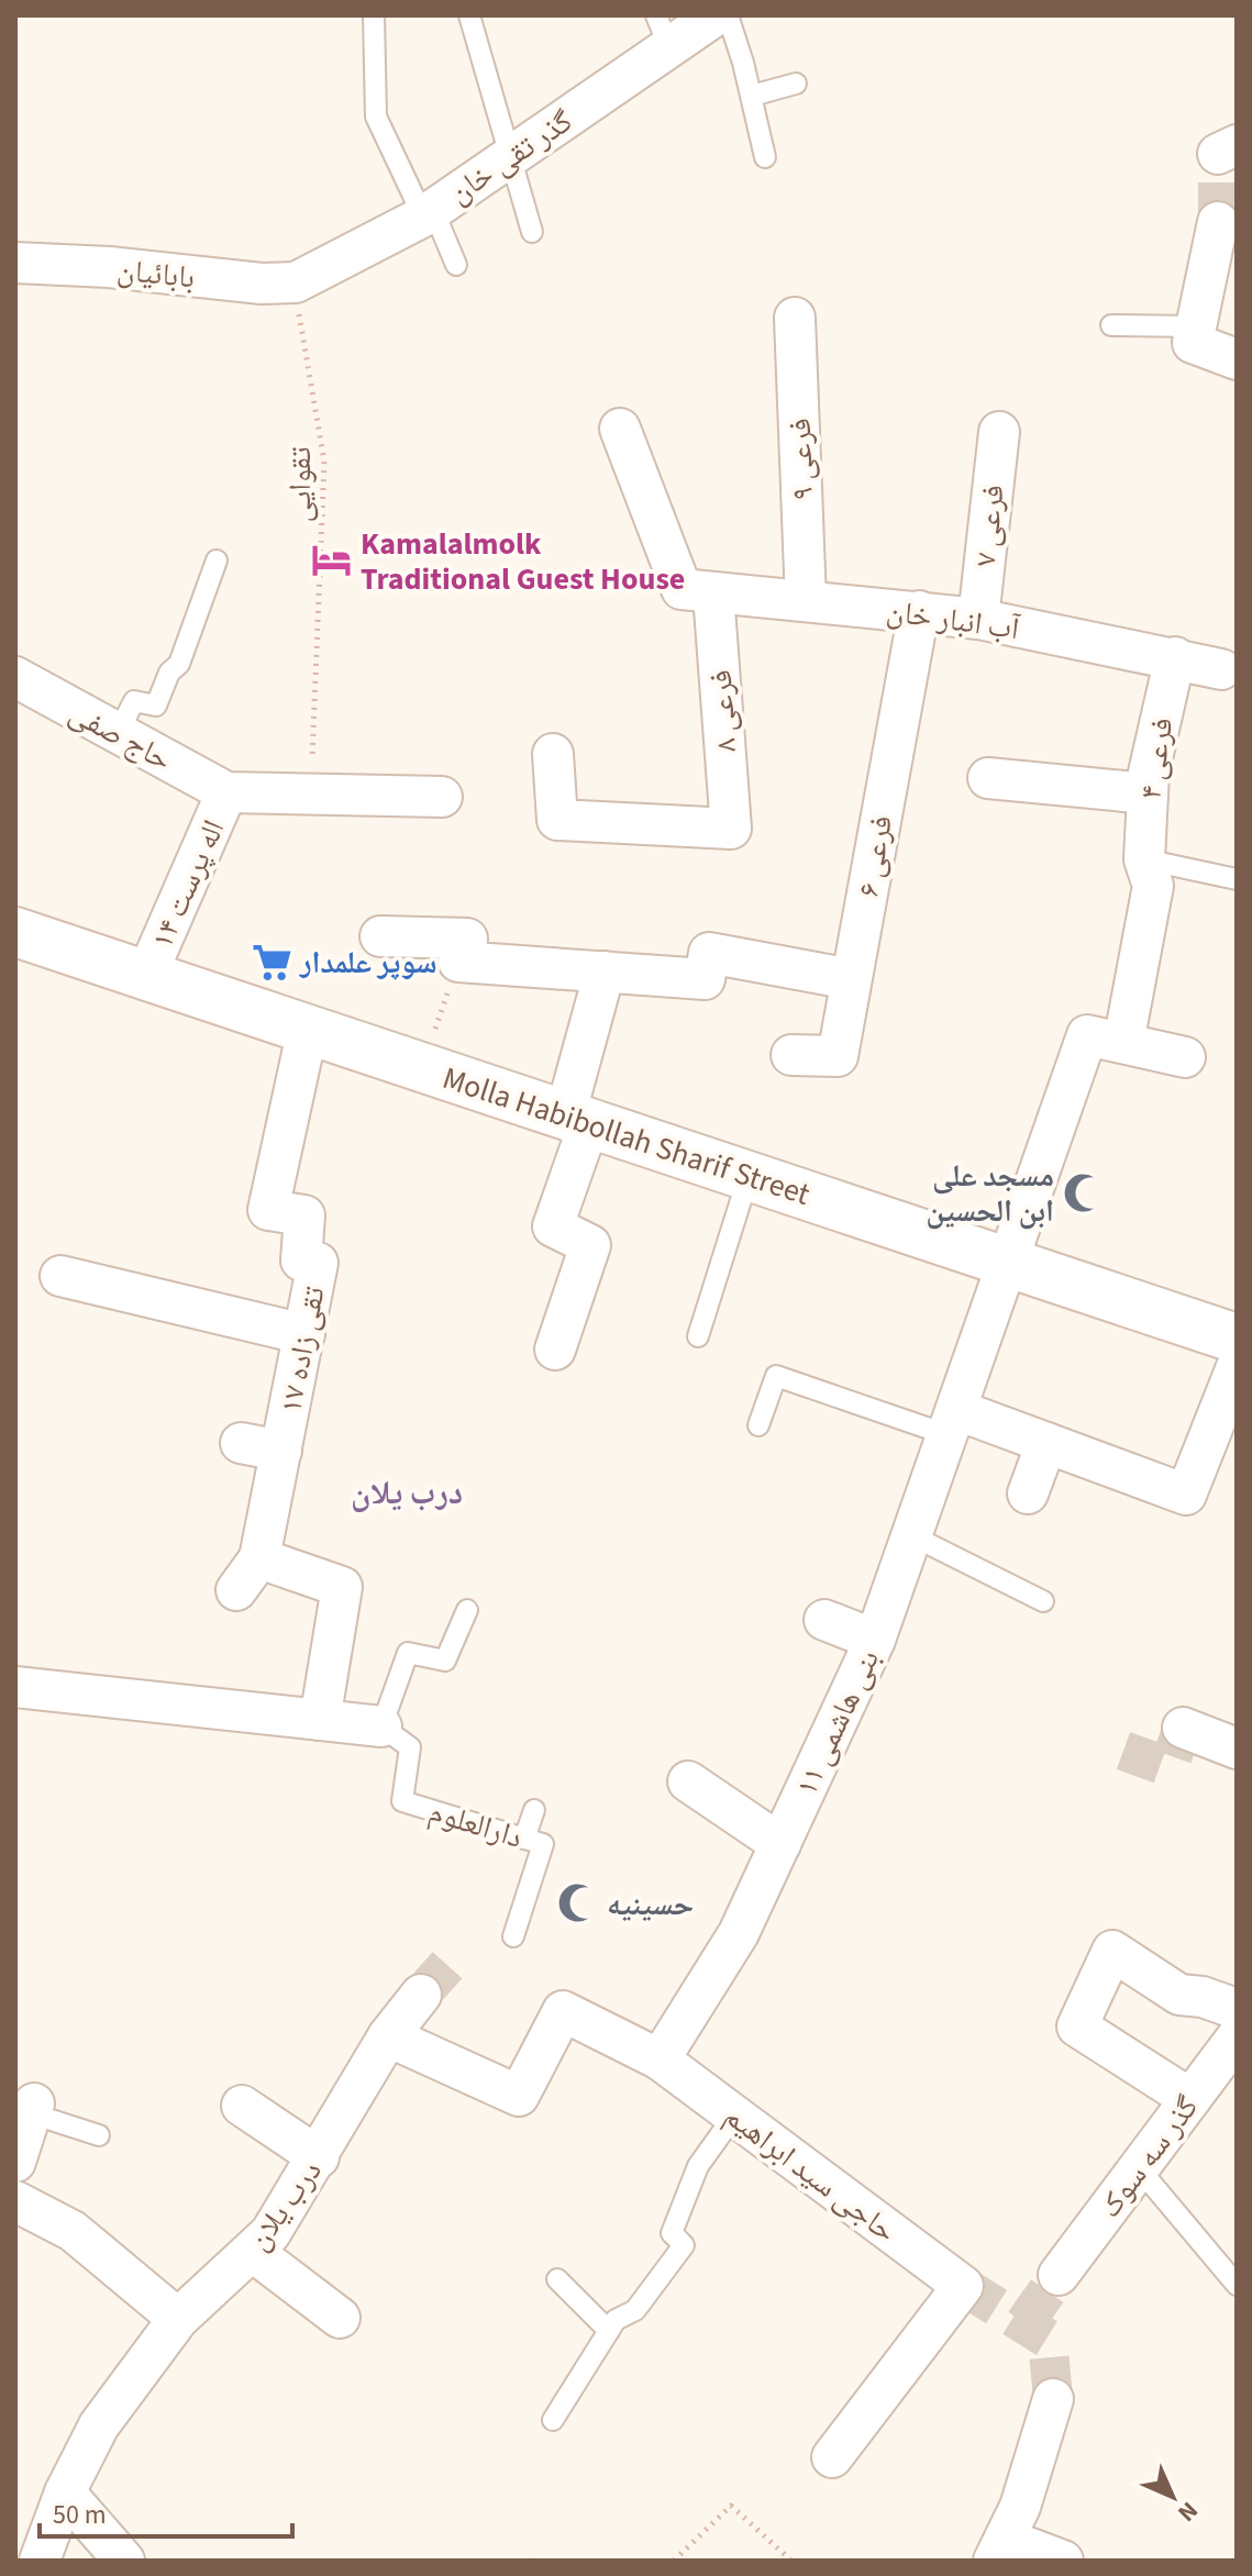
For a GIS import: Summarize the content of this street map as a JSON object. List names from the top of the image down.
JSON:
{
  "streets": {
    "main road": ["Molla Habibollah Sharif Street"],
    "street": [
      "گذر تقی خان",
      "بابائیان",
      "فرعی ۹",
      "فرعی ۷",
      "آب انبار خان",
      "فرعی ۸",
      "حاج صفی",
      "فرعی ۴",
      "فرعی ۶",
      "اله پرست ۱۴",
      "تقی زاده ۱۷",
      "بنی هاشمی ۱۱",
      "گذر سه سوک",
      "حاجی سید ابراهیم",
      "درب یلان"
    ],
    "lane": ["دارالعلوم"],
    "path": ["تقوایی"]
  },
  "crossings": [
    ["گذر تقی خان", "بابائیان"],
    ["گذر تقی خان", "تقوایی"],
    ["بابائیان", "تقوایی"],
    ["فرعی ۹", "آب انبار خان"],
    ["فرعی ۷", "آب انبار خان"],
    ["آب انبار خان", "فرعی ۸"],
    ["آب انبار خان", "فرعی ۴"],
    ["آب انبار خان", "فرعی ۶"],
    ["حاج صفی", "اله پرست ۱۴"],
    ["فرعی ۴", "بنی هاشمی ۱۱"],
    ["اله پرست ۱۴", "Molla Habibollah Sharif Street"],
    ["Molla Habibollah Sharif Street", "تقی زاده ۱۷"],
    ["Molla Habibollah Sharif Street", "بنی هاشمی ۱۱"],
    ["بنی هاشمی ۱۱", "حاجی سید ابراهیم"]
  ],
  "districts": ["درب یلان"],
  "places": {
    "hotel": ["Kamalalmolk Traditional Guest House"],
    "supermarket": ["سوپر علمدار"],
    "mosque": ["مسجد علی ابن الحسین", "حسینیه"]
  },
  "scale_bar": "50 m",
  "north": "bottom right"
}
